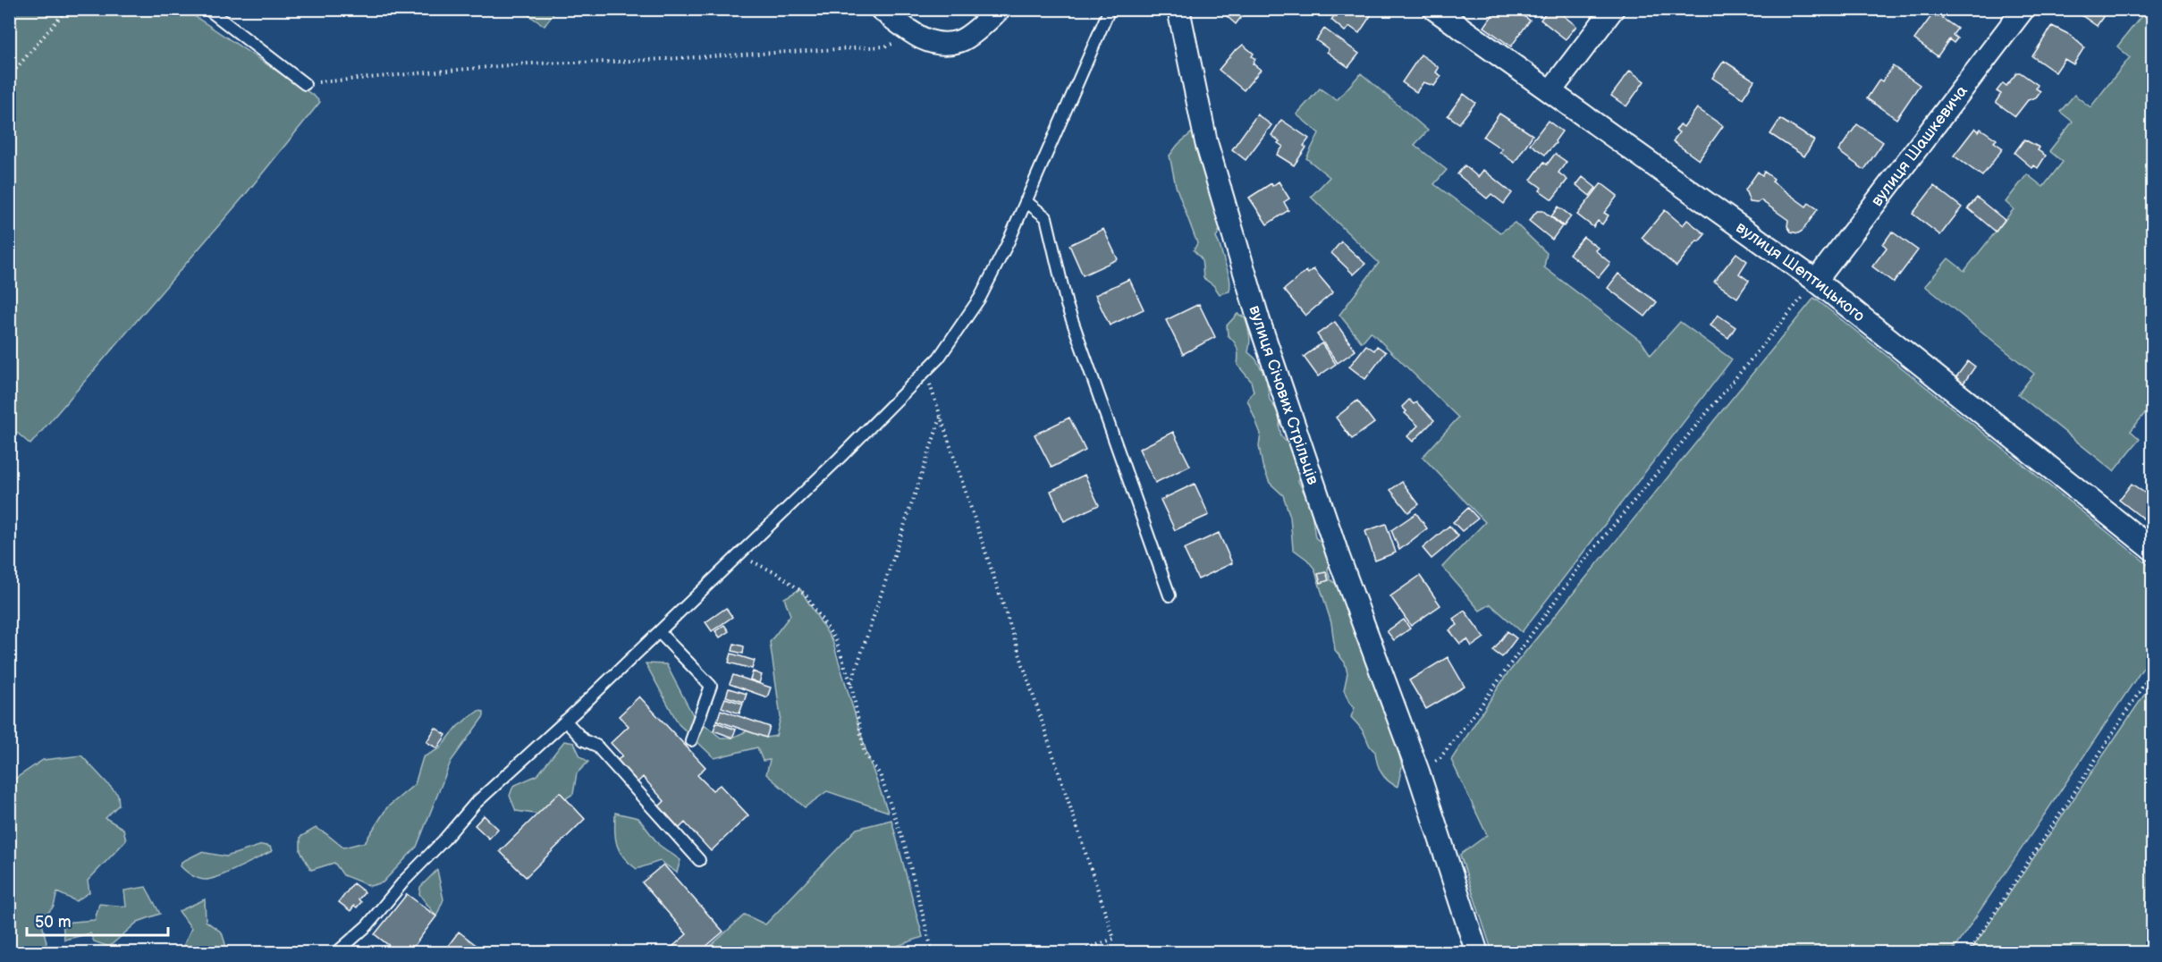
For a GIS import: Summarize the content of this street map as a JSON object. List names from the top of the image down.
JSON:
{
  "streets": {
    "street": ["вулиця Шашкевича", "вулиця Шептицького", "вулиця Січових Стрільців"]
  },
  "crossings": [
    ["вулиця Шашкевича", "вулиця Шептицького"]
  ],
  "scale_bar": "50 m"
}
